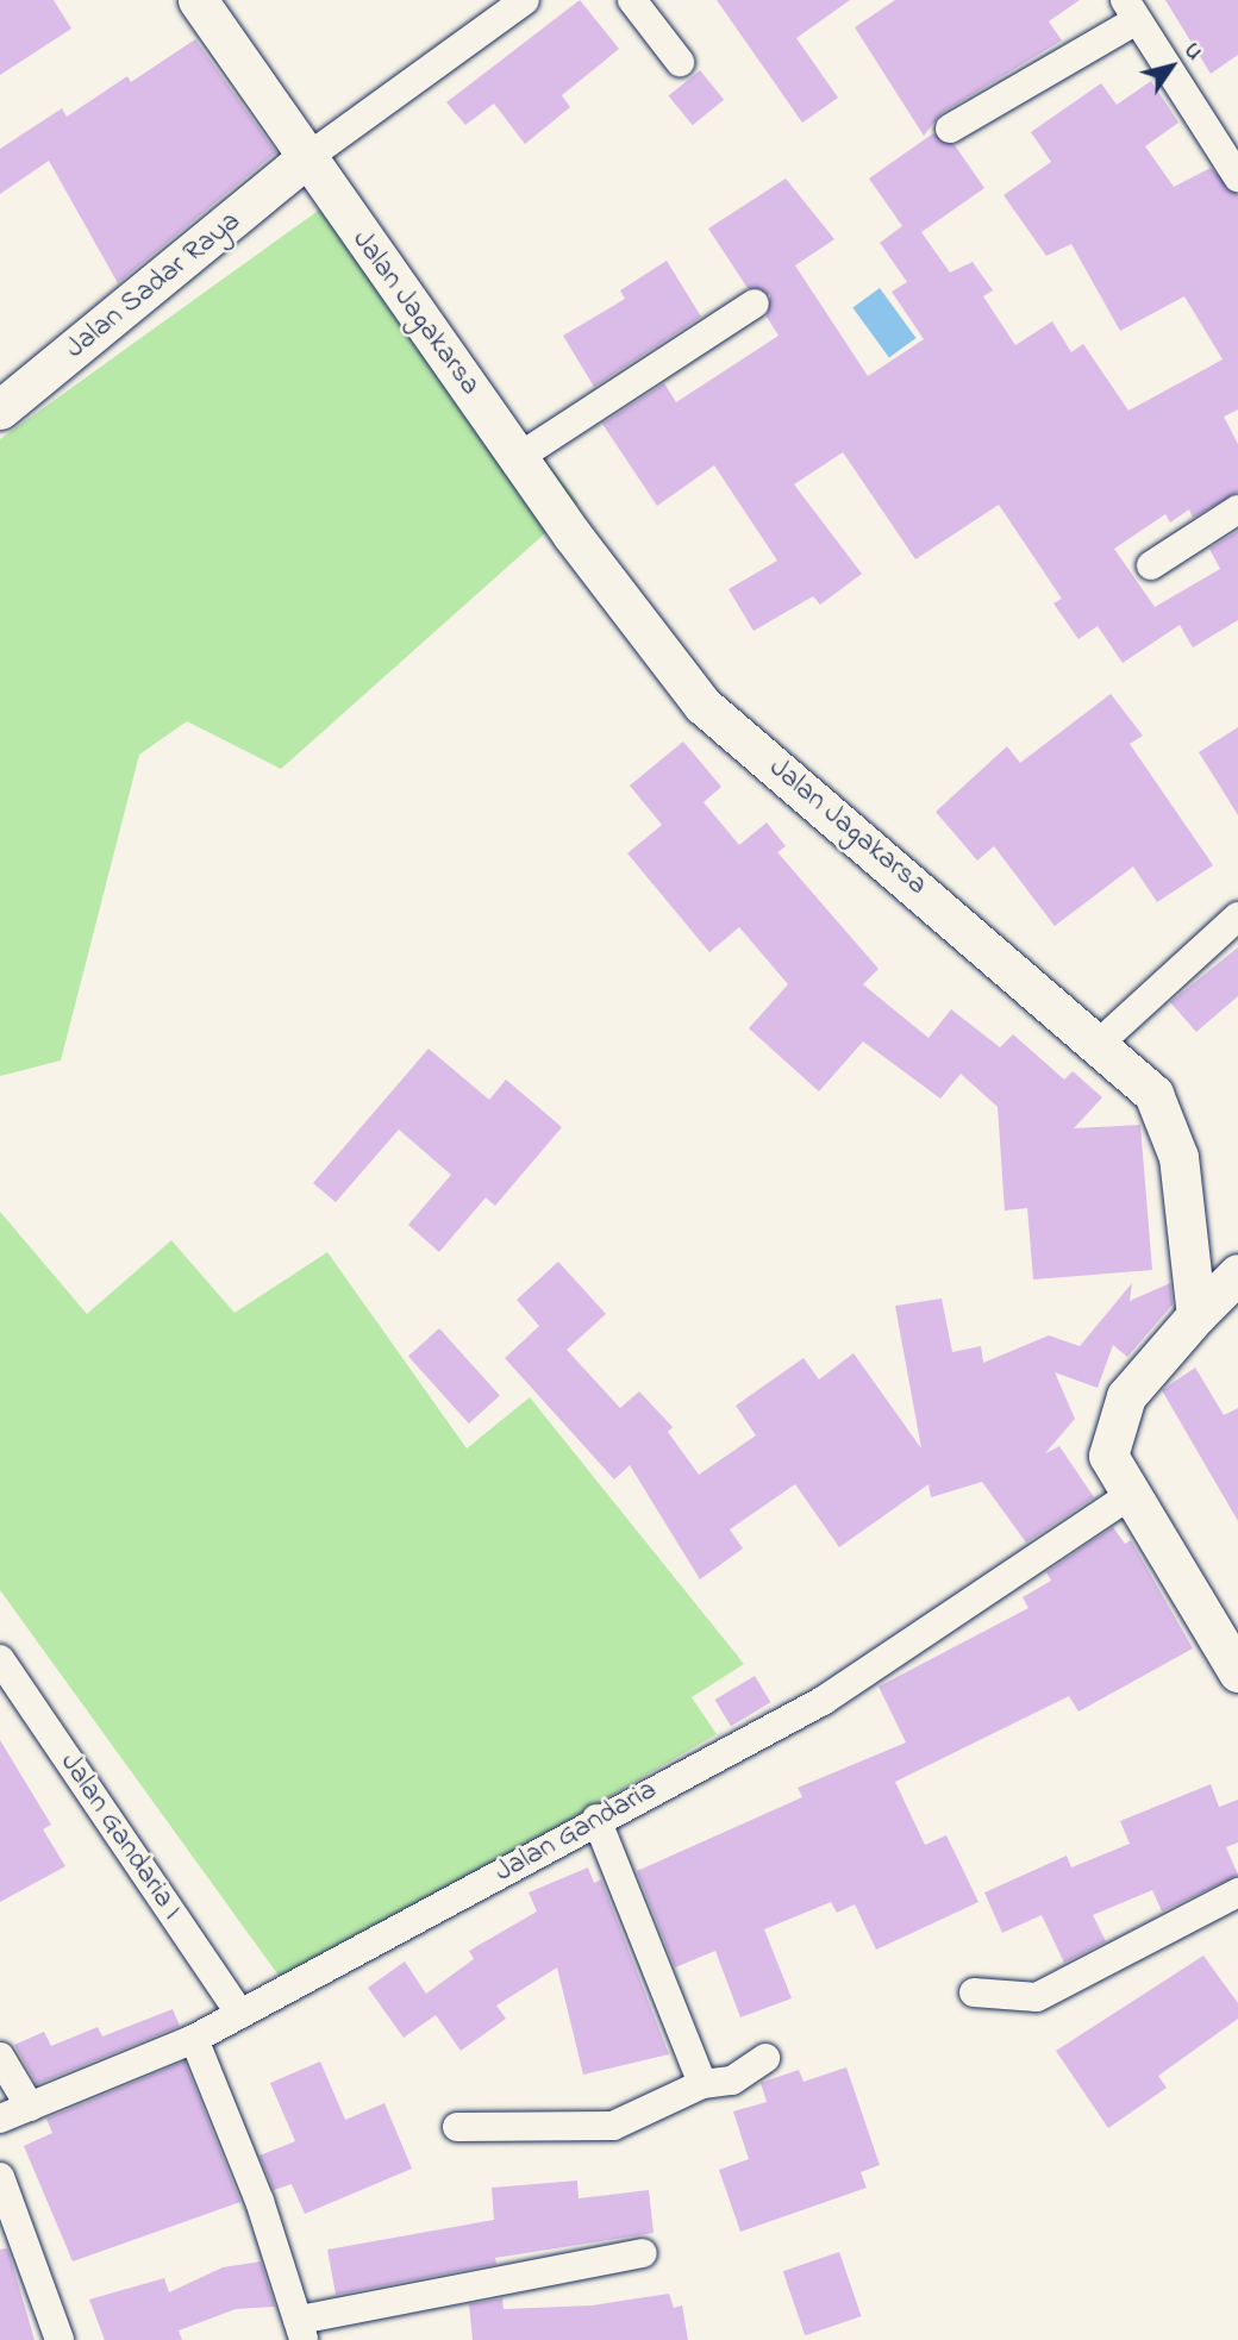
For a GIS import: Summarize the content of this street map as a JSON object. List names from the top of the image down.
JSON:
{
  "streets": {
    "main road": ["Jalan Sadar Raya", "Jalan Jagakarsa"],
    "street": ["Jalan Gandaria", "Jalan Gandaria I"]
  },
  "crossings": [
    ["Jalan Sadar Raya", "Jalan Jagakarsa"],
    ["Jalan Gandaria", "Jalan Gandaria I"]
  ],
  "north": "top right"
}
